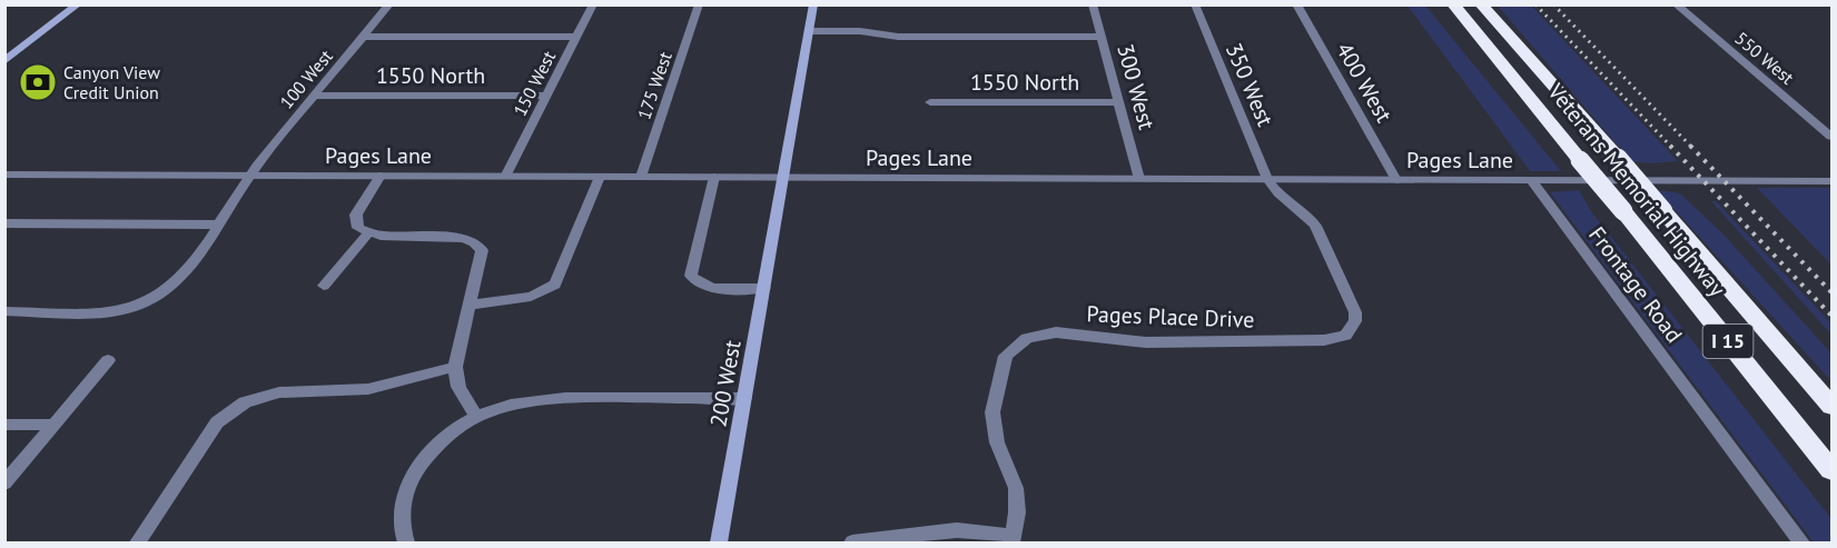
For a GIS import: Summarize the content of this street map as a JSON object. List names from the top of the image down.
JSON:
{
  "streets": {
    "highway": ["Veterans Memorial Highway", "I 15"],
    "main road": ["200 West"],
    "street": [
      "550 West",
      "1550 North",
      "100 West",
      "400 West",
      "150 West",
      "350 West",
      "175 West",
      "300 West",
      "Pages Lane",
      "Frontage Road",
      "Pages Place Drive"
    ]
  },
  "crossings": [
    ["1550 North", "100 West"],
    ["1550 North", "150 West"],
    ["1550 North", "300 West"],
    ["100 West", "Pages Lane"],
    ["400 West", "Pages Lane"],
    ["150 West", "Pages Lane"],
    ["350 West", "Pages Lane"],
    ["350 West", "Pages Place Drive"],
    ["175 West", "Pages Lane"],
    ["300 West", "Pages Lane"],
    ["Pages Lane", "Frontage Road"],
    ["Pages Lane", "Pages Place Drive"],
    ["Pages Lane", "200 West"]
  ],
  "places": {
    "bank": ["Canyon View Credit Union"]
  }
}
